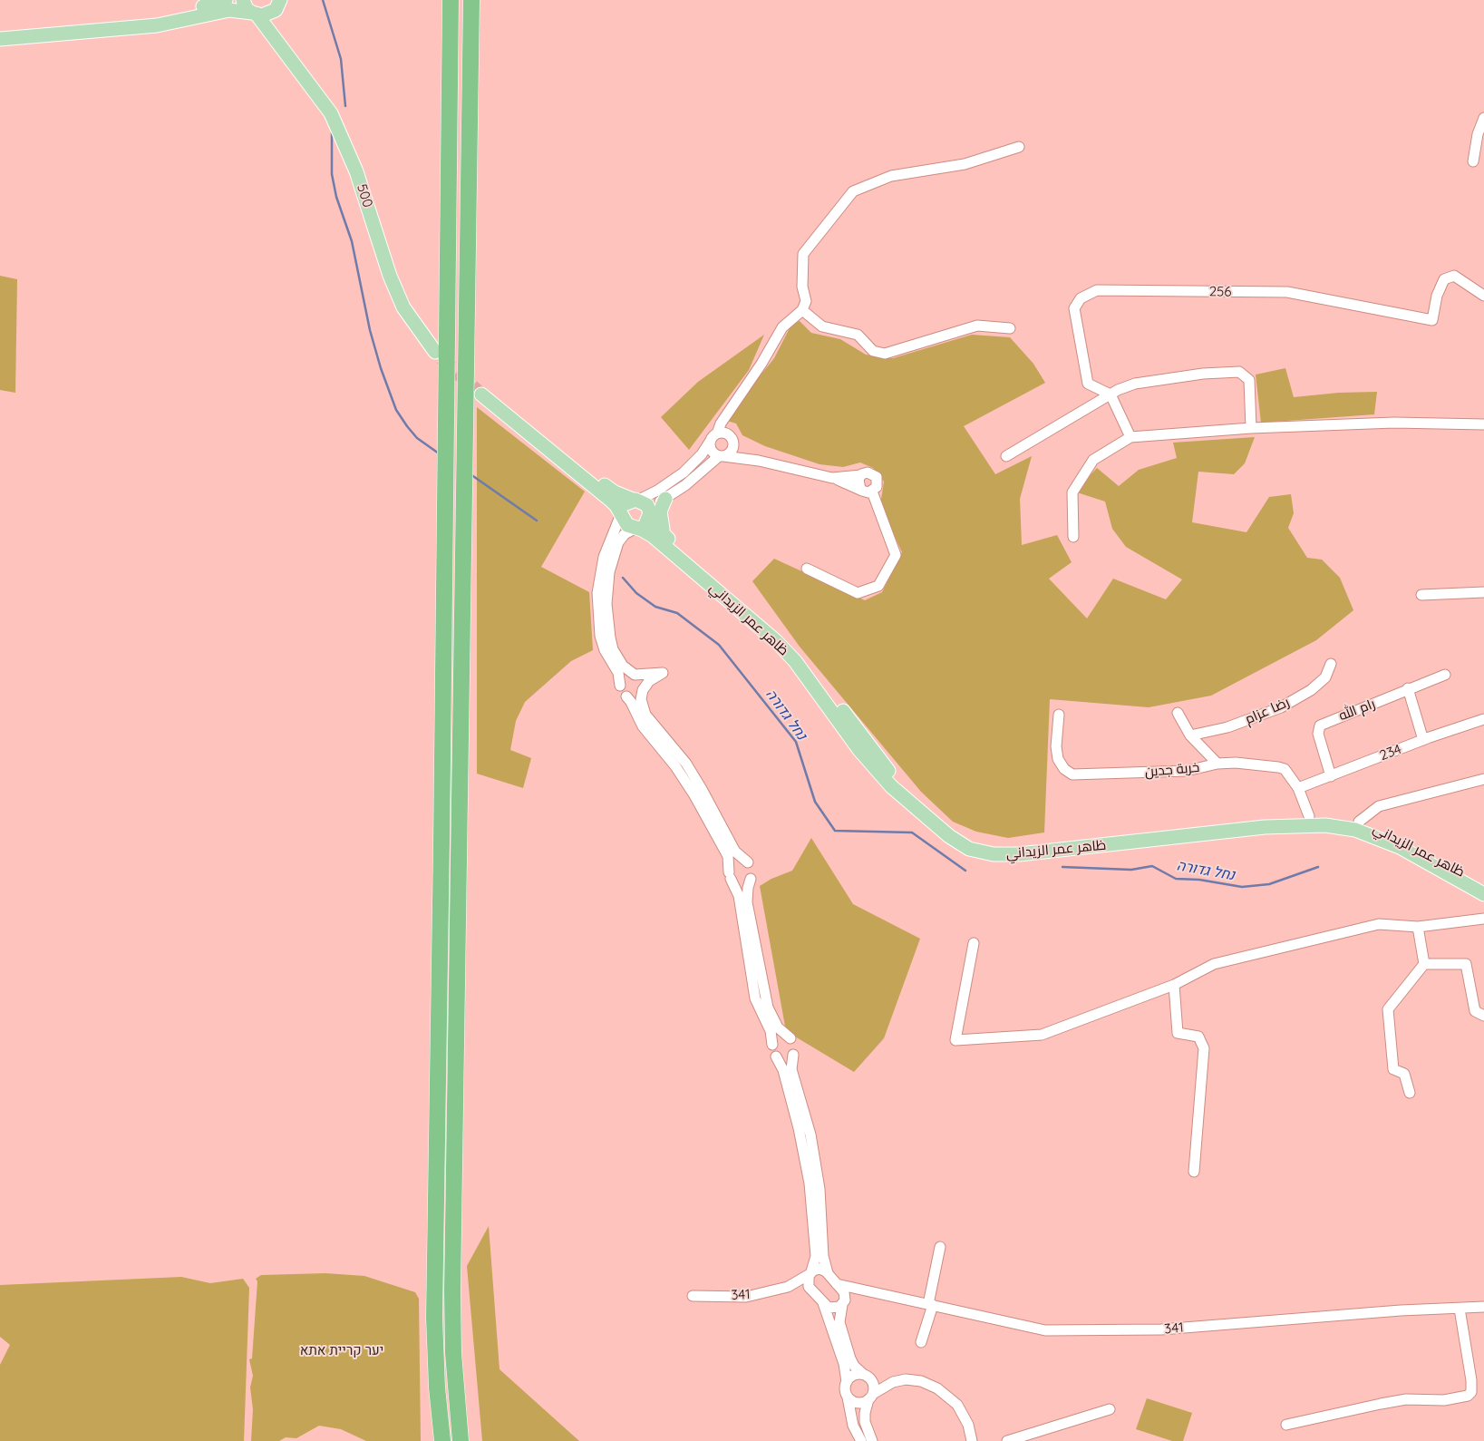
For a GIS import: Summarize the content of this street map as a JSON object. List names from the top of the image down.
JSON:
{
  "streets": {
    "main road": ["500", "ظاهر عمر الزيداني"],
    "street": [
      "256",
      "رام الله",
      "رضا عزام",
      "234",
      "خربة جدين",
      "341"
    ]
  },
  "crossings": [
    ["ظاهر عمر الزيداني", "خربة جدين"],
    ["رام الله", "234"],
    ["234", "خربة جدين"]
  ],
  "water": ["נחל גדורה"],
  "parks": ["יער קריית אתא"]
}
